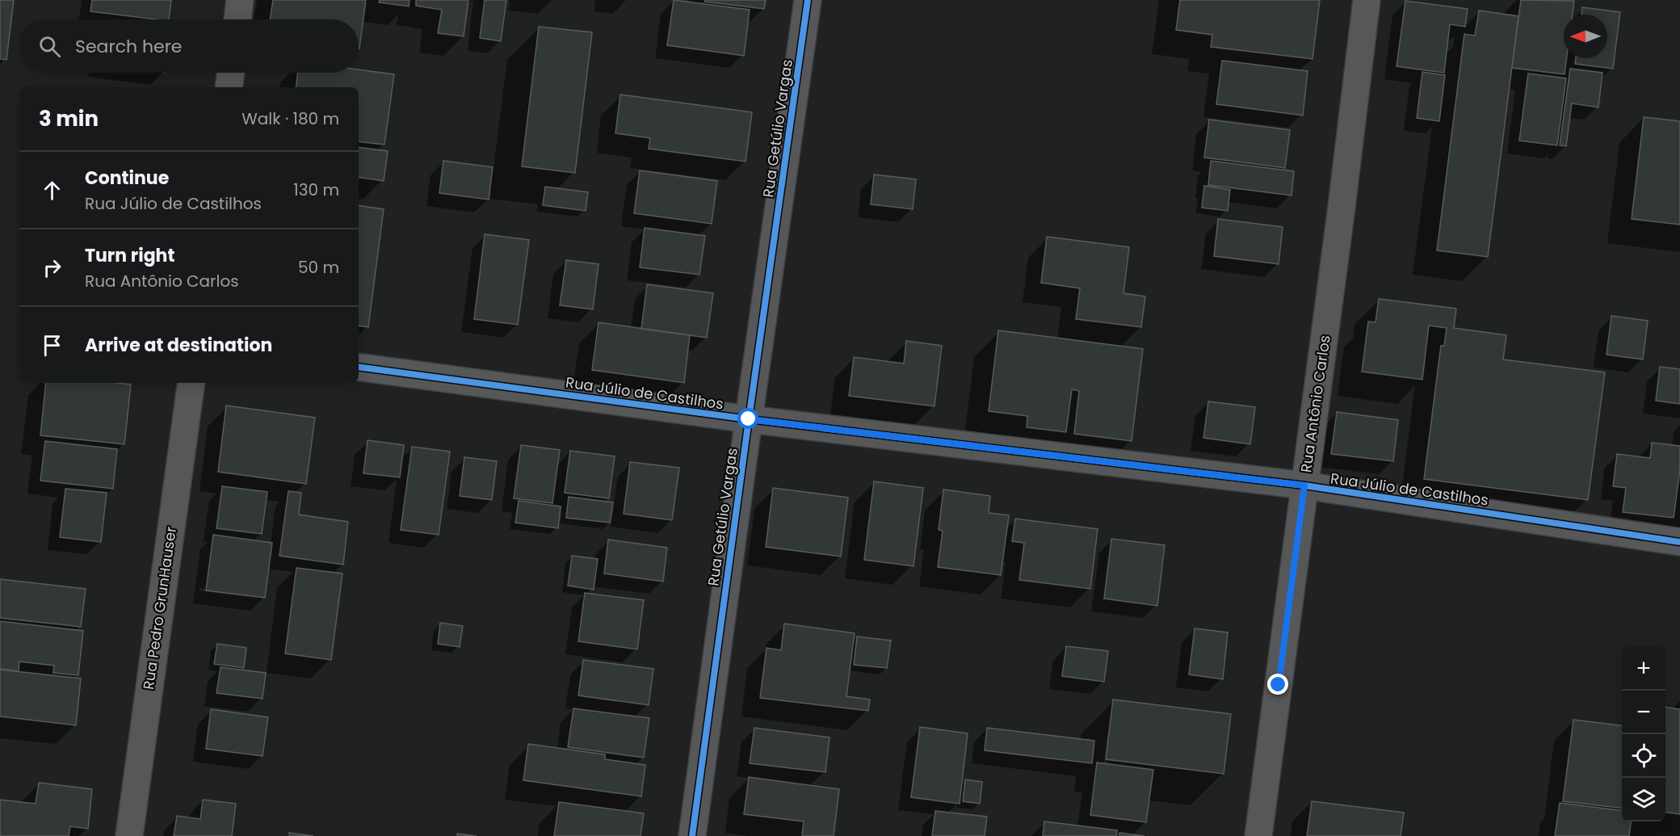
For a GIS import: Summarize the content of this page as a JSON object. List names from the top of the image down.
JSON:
{
  "streets": {
    "street": [
      "Rua Getúlio Vargas",
      "Rua Júlio de Castilhos",
      "Rua Antônio Carlos",
      "Rua Pedro GrunHauser"
    ]
  },
  "crossings": [
    ["Rua Getúlio Vargas", "Rua Júlio de Castilhos"],
    ["Rua Júlio de Castilhos", "Rua Antônio Carlos"]
  ],
  "north": "left",
  "page": {
    "search": "Search here",
    "heading": ["3 min", "Walk · 180 m"],
    "list": [
      ["Continue", "Rua Júlio de Castilhos", "130 m"],
      ["Turn right", "Rua Antônio Carlos", "50 m"],
      "Arrive at destination"
    ],
    "map_buttons": ["+", "−"]
  }
}
